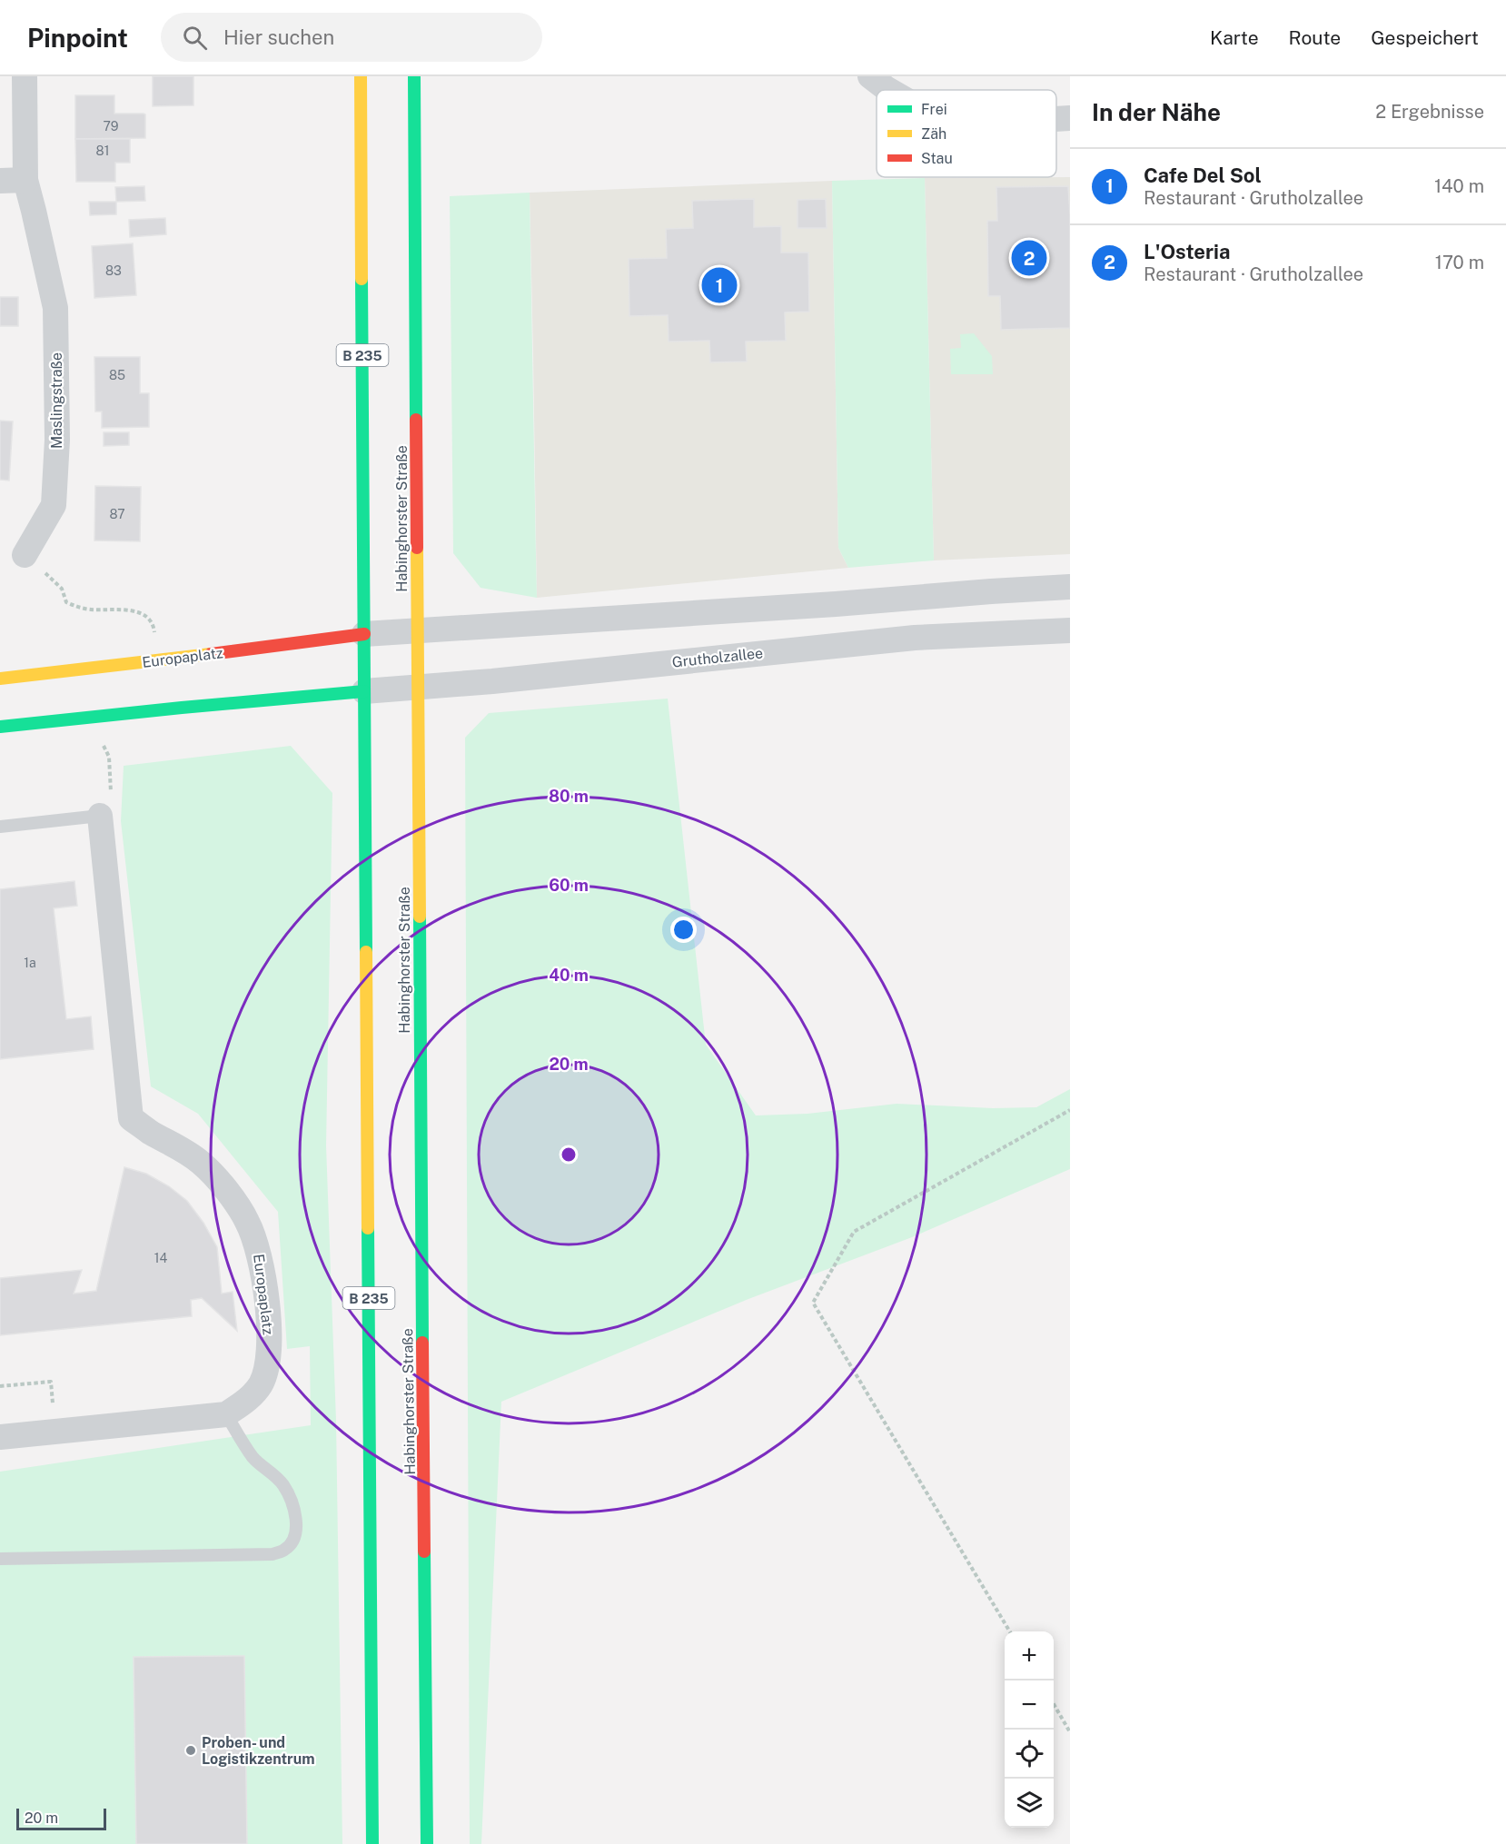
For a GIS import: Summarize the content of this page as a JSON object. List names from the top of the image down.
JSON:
{
  "streets": {
    "main road": ["B 235", "Habinghorster Straße", "Europaplatz"],
    "street": ["Maslingstraße", "Grutholzallee"]
  },
  "crossings": [
    ["B 235", "Europaplatz"],
    ["B 235", "Grutholzallee"],
    ["Habinghorster Straße", "Grutholzallee"]
  ],
  "places": ["Proben- und Logistikzentrum"],
  "house_numbers": [
    "79",
    "81",
    "83",
    "85",
    "87",
    "1a",
    "14"
  ],
  "legend": ["Frei", "Zäh", "Stau"],
  "scale_bar": "20 m",
  "page": {
    "header": "Pinpoint",
    "search": "Hier suchen",
    "nav": ["Karte", "Route", "Gespeichert"],
    "heading": ["In der Nähe", "2 Ergebnisse"],
    "list": [
      {
        "mark": "1",
        "name": "Cafe Del Sol",
        "note": "Restaurant · Grutholzallee",
        "value": "140 m"
      },
      {
        "mark": "2",
        "name": "L'Osteria",
        "note": "Restaurant · Grutholzallee",
        "value": "170 m"
      }
    ],
    "pins": ["2", "1"],
    "map_buttons": ["+", "−"],
    "scale": "20 m"
  },
  "rings": [
    "80 m",
    "60 m",
    "40 m",
    "20 m"
  ]
}
